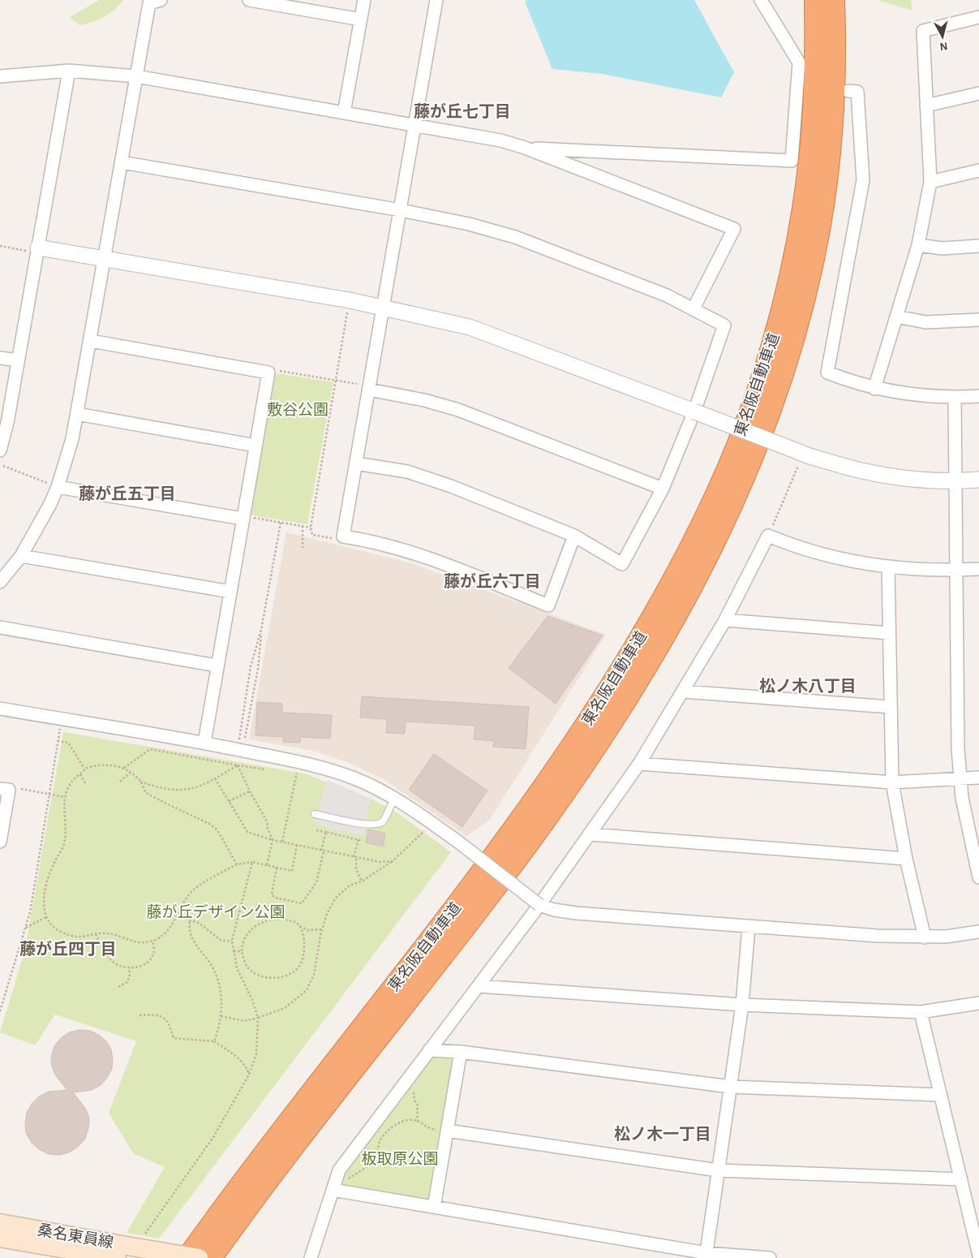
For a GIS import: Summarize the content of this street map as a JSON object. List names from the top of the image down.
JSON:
{
  "streets": {
    "highway": ["東名阪自動車道"],
    "main road": ["桑名東員線"]
  },
  "districts": [
    "藤が丘七丁目",
    "藤が丘五丁目",
    "藤が丘六丁目",
    "松ノ木八丁目",
    "藤が丘四丁目",
    "松ノ木一丁目"
  ],
  "parks": ["敷谷公園", "藤が丘デザイン公園", "板取原公園"],
  "north": "bottom"
}
